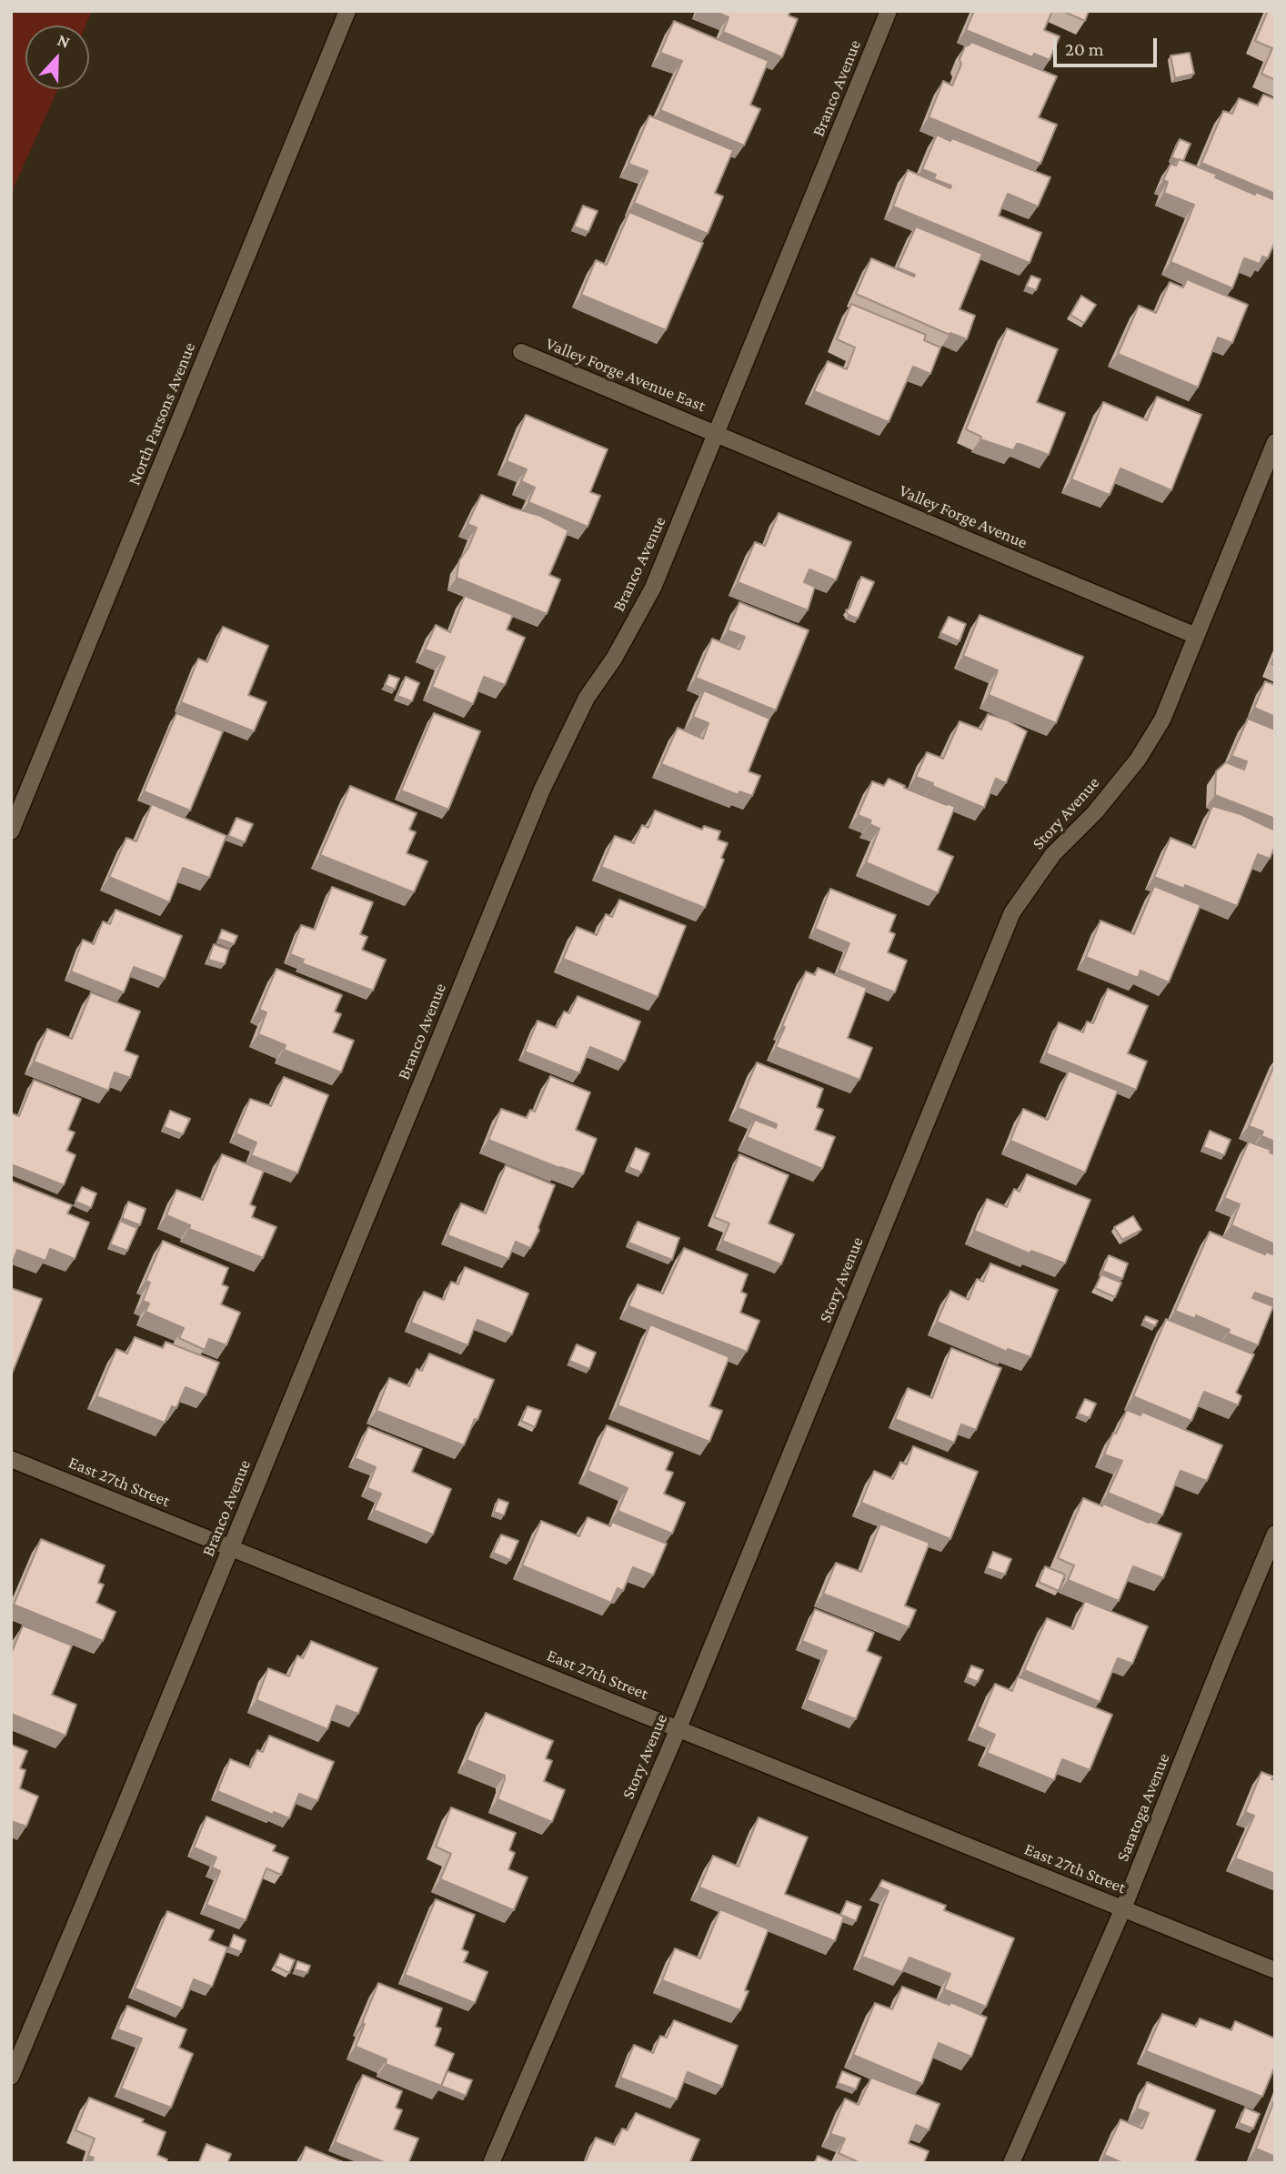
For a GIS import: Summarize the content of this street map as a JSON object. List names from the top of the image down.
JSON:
{
  "streets": {
    "street": [
      "Branco Avenue",
      "Valley Forge Avenue East",
      "North Parsons Avenue",
      "Valley Forge Avenue",
      "Story Avenue",
      "East 27th Street",
      "Saratoga Avenue"
    ]
  },
  "crossings": [
    ["Branco Avenue", "Valley Forge Avenue East"],
    ["Branco Avenue", "Valley Forge Avenue"],
    ["Branco Avenue", "East 27th Street"],
    ["Valley Forge Avenue East", "Valley Forge Avenue"],
    ["Valley Forge Avenue", "Story Avenue"],
    ["Story Avenue", "East 27th Street"],
    ["East 27th Street", "Saratoga Avenue"]
  ],
  "scale_bar": "20 m",
  "north": "top"
}
